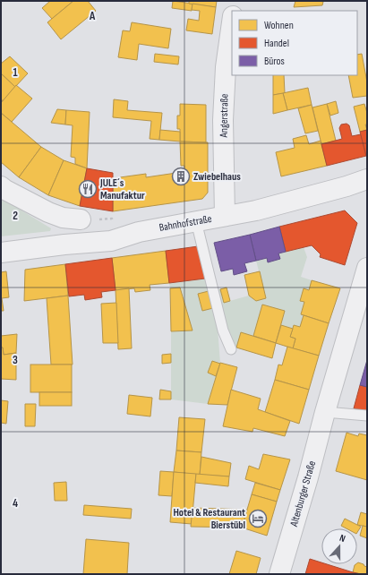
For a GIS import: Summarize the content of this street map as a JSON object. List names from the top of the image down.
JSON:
{
  "streets": {
    "street": ["Angerstraße", "Bahnhofstraße", "Altenburger Straße"]
  },
  "crossings": [
    ["Angerstraße", "Bahnhofstraße"]
  ],
  "places": {
    "building": ["Zwiebelhaus"],
    "restaurant": ["JULE´s Manufaktur"],
    "hotel": ["Hotel & Restaurant Bierstübl"]
  },
  "legend": ["Wohnen", "Handel", "Büros"],
  "north": "top",
  "grid": {
    "columns": ["A"],
    "rows": [
      "1",
      "2",
      "3",
      "4"
    ]
  }
}
